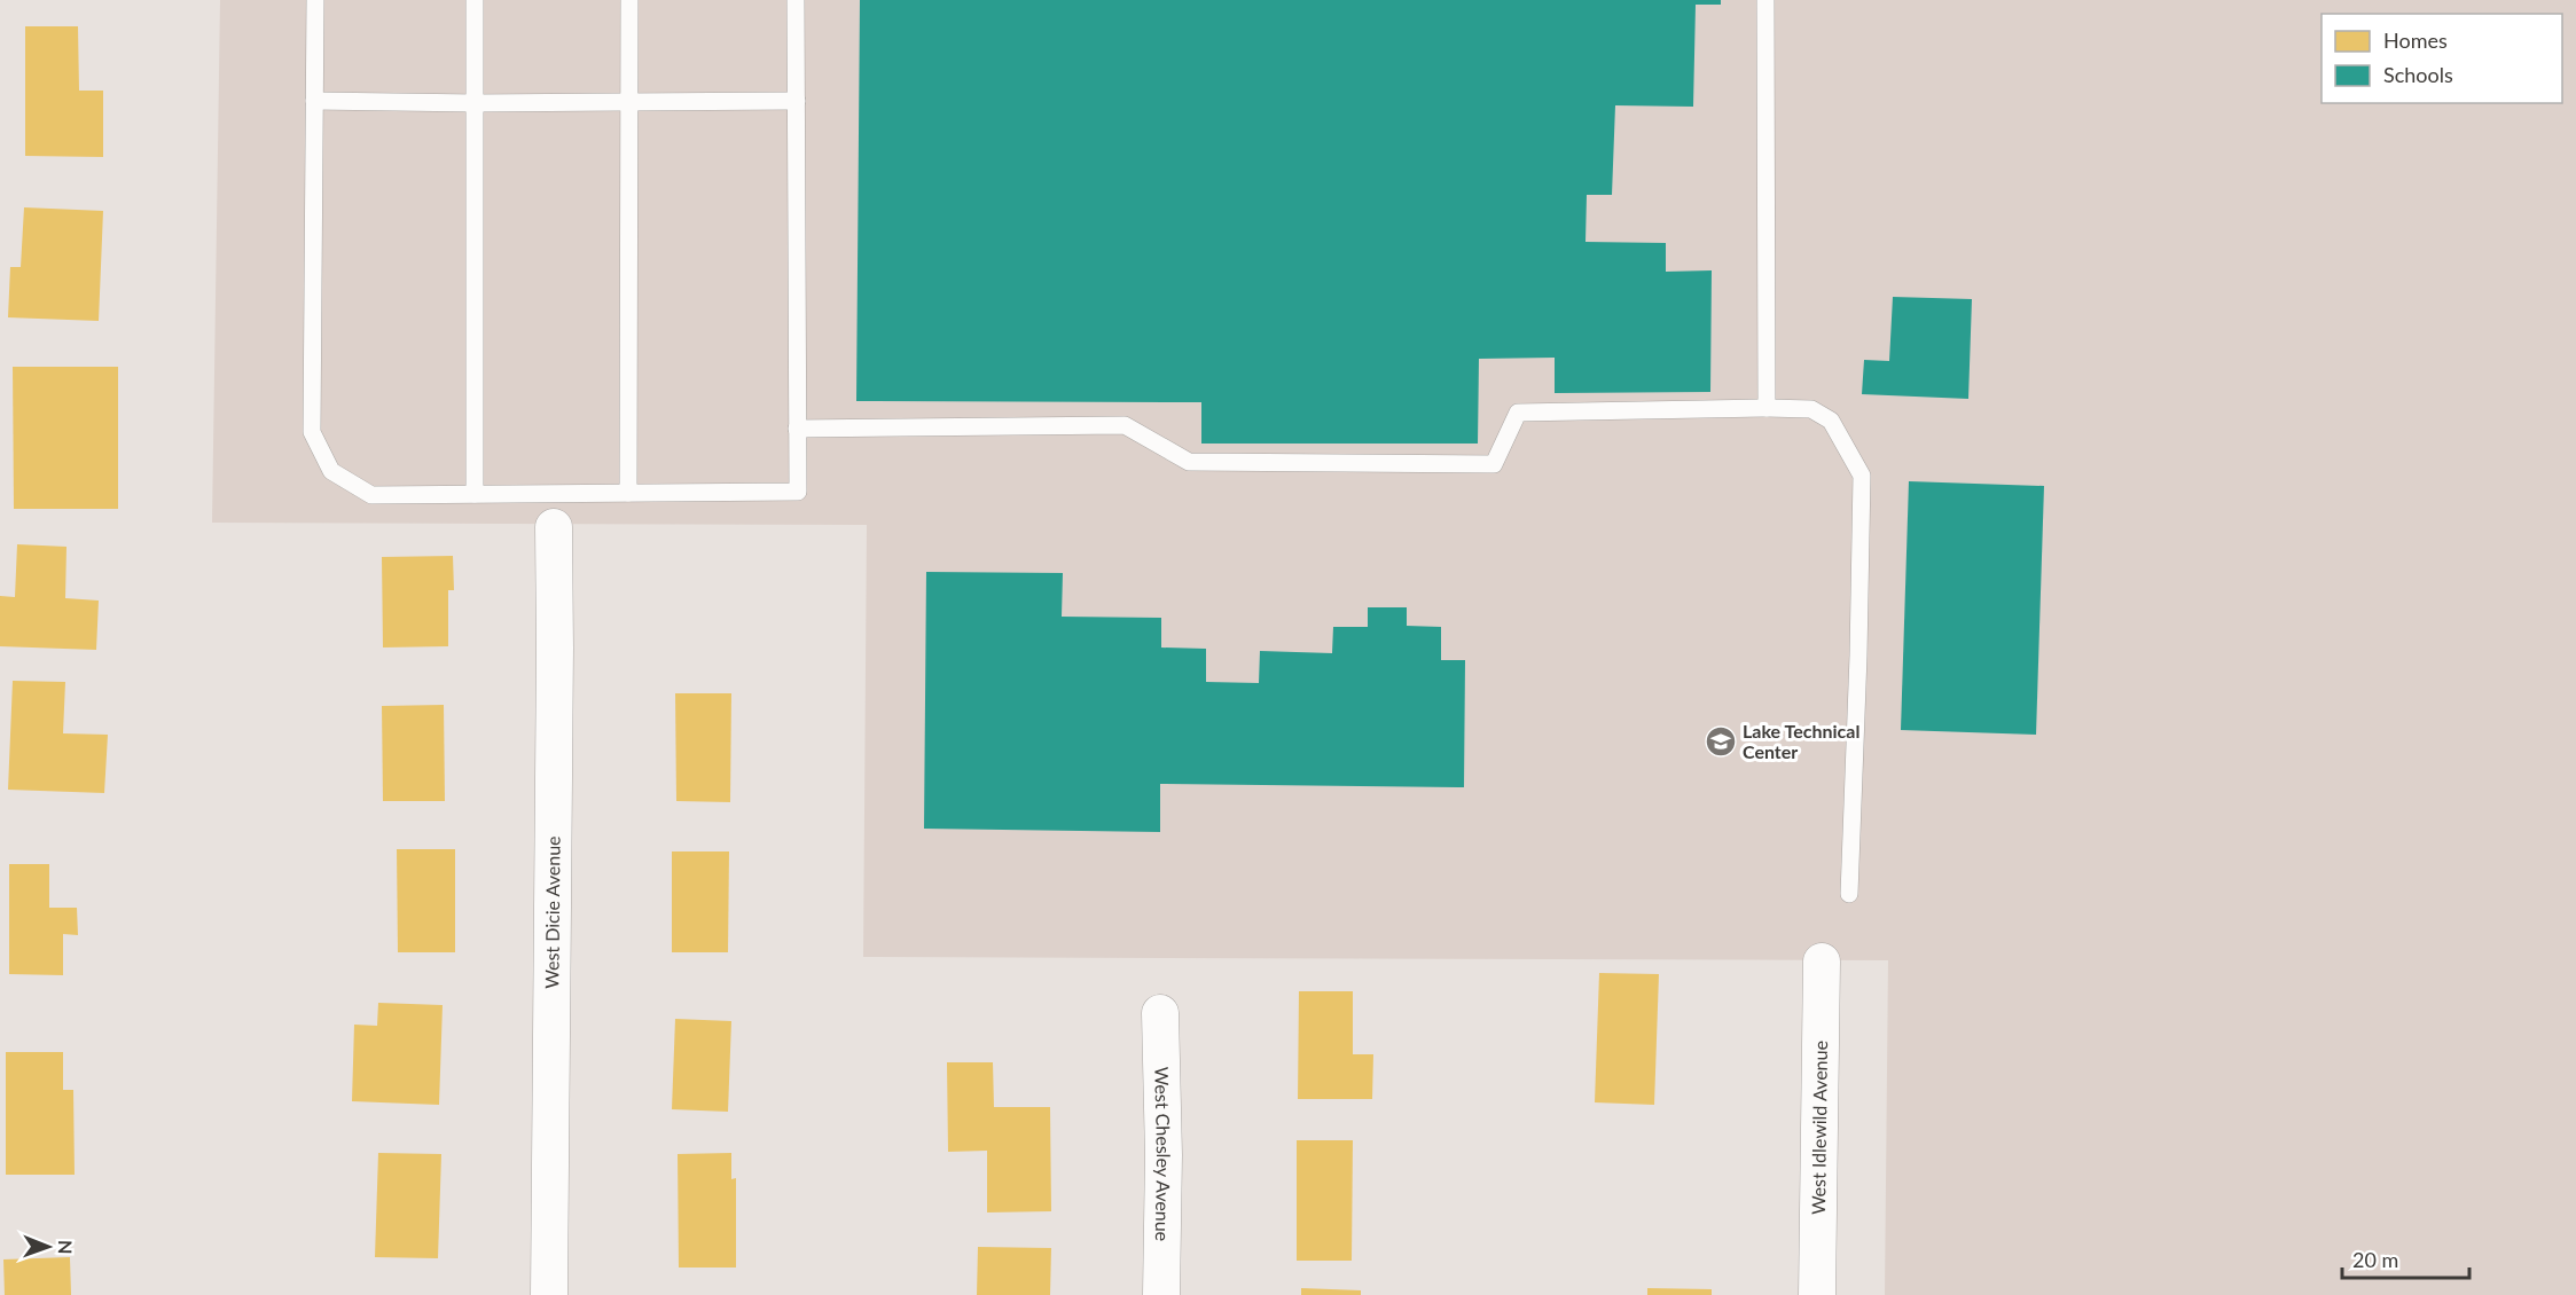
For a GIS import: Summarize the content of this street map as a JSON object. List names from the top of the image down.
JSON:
{
  "streets": {
    "street": ["West Dicie Avenue", "West Idlewild Avenue", "West Chesley Avenue"]
  },
  "places": {
    "school or university": ["Lake Technical Center"]
  },
  "legend": ["Homes", "Schools"],
  "scale_bar": "20 m",
  "north": "right"
}
